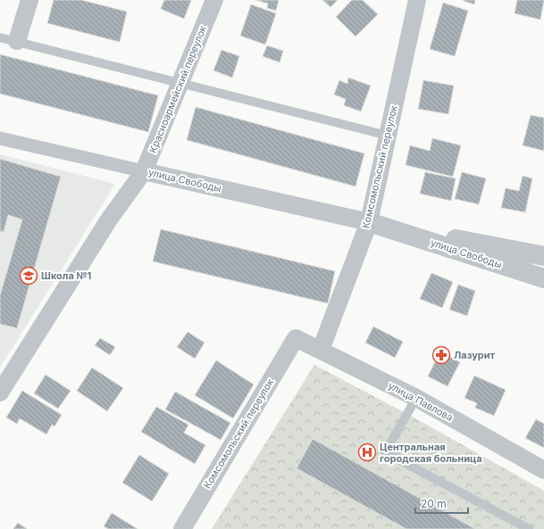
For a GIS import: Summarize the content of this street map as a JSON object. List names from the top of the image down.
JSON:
{
  "streets": {
    "street": [
      "Красноармейский переулок",
      "Комсомольский переулок",
      "улица Свободы",
      "улица Павлова"
    ]
  },
  "crossings": [
    ["Красноармейский переулок", "улица Свободы"],
    ["Комсомольский переулок", "улица Свободы"],
    ["Комсомольский переулок", "улица Павлова"]
  ],
  "places": {
    "school or university": ["Школа №1"],
    "pharmacy": ["Лазурит"],
    "hospital": ["Центральная городская больница"]
  },
  "scale_bar": "20 m"
}
